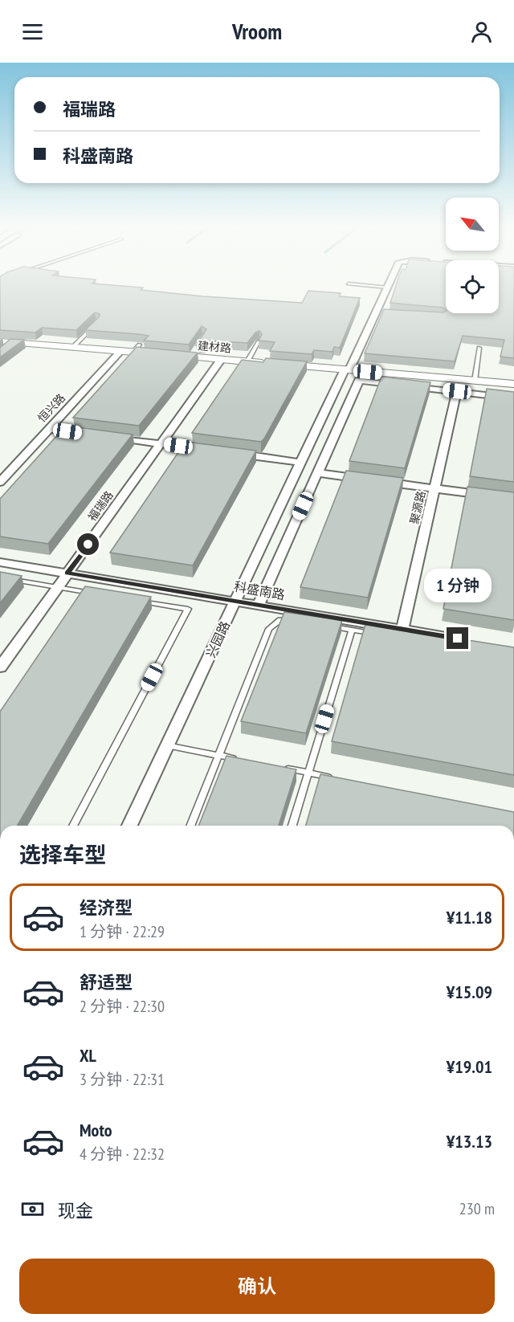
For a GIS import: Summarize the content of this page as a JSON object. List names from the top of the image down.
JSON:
{
  "streets": {
    "street": [
      "建材路",
      "恒兴路",
      "福瑞路",
      "聚源路",
      "科盛南路",
      "兴园路"
    ]
  },
  "crossings": [
    ["建材路", "恒兴路"],
    ["建材路", "福瑞路"],
    ["建材路", "兴园路"],
    ["福瑞路", "科盛南路"],
    ["聚源路", "科盛南路"],
    ["科盛南路", "兴园路"]
  ],
  "north": "top left",
  "page": {
    "header": "Vroom",
    "banner": ["福瑞路", "科盛南路"],
    "bubble": "1 分钟",
    "heading": "选择车型",
    "list": [
      {
        "name": "经济型",
        "note": "1 分钟 · 22:29",
        "value": "¥11.18"
      },
      {
        "name": "舒适型",
        "note": "2 分钟 · 22:30",
        "value": "¥15.09"
      },
      {
        "name": "XL",
        "note": "3 分钟 · 22:31",
        "value": "¥19.01"
      },
      {
        "name": "Moto",
        "note": "4 分钟 · 22:32",
        "value": "¥13.13"
      }
    ],
    "pay": ["现金", "230 m"],
    "buttons": "确认"
  }
}
